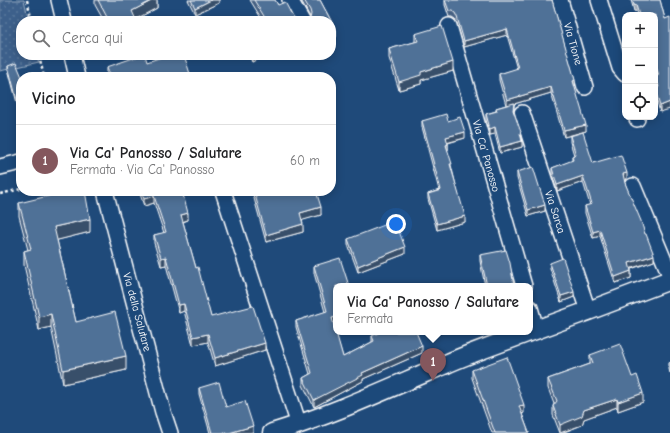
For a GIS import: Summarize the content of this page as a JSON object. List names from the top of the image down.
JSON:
{
  "streets": {
    "street": [
      "Via Tione",
      "Via Ca' Panosso",
      "Via Sarca",
      "Via della Salutare"
    ]
  },
  "page": {
    "map_buttons": ["+", "−"],
    "search": "Cerca qui",
    "heading": "Vicino",
    "list": [
      {
        "mark": "1",
        "name": "Via Ca' Panosso / Salutare",
        "note": "Fermata · Via Ca' Panosso",
        "value": "60 m"
      }
    ],
    "popup": ["Via Ca' Panosso / Salutare", "Fermata"],
    "pins": "1"
  }
}
